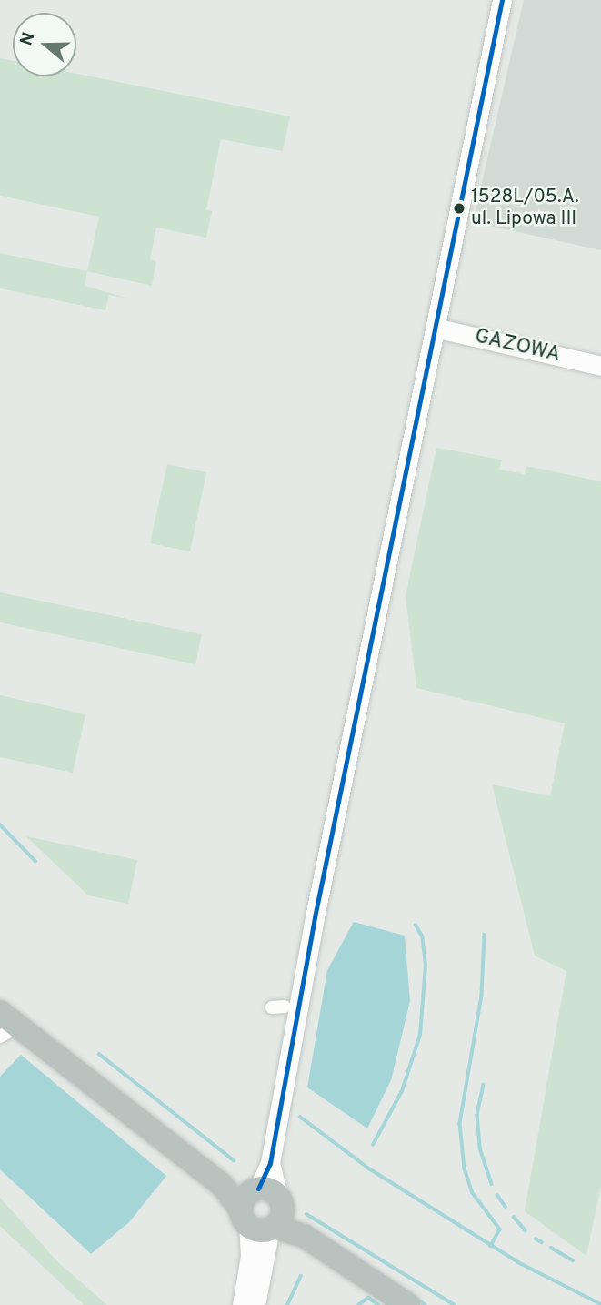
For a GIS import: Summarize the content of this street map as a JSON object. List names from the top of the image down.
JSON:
{
  "streets": {
    "street": ["GAZOWA"]
  },
  "places": ["1528L/05.A. ul. Lipowa III"],
  "north": "left"
}
